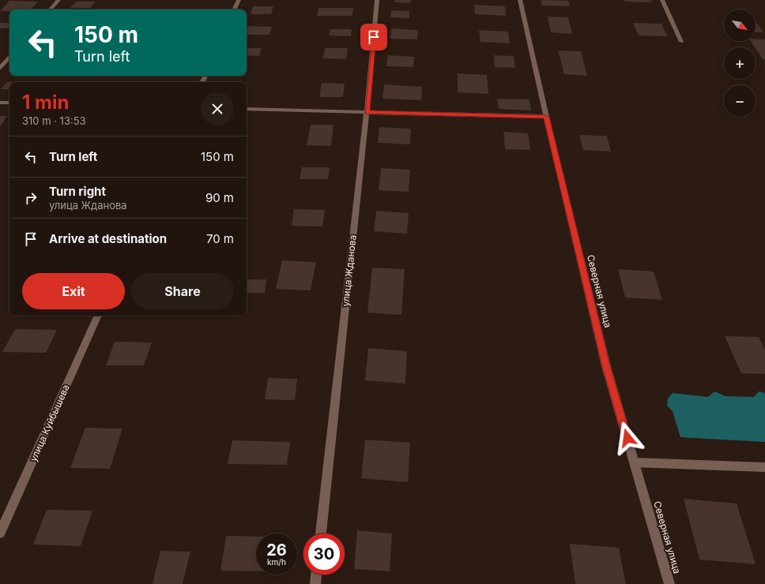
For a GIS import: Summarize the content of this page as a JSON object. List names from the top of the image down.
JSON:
{
  "streets": {
    "street": ["улица Жданова", "Северная улица", "улица Куйбышева"]
  },
  "north": "bottom right",
  "page": {
    "map_buttons": ["+", "−"],
    "turn": ["150 m", "Turn left"],
    "heading": ["1 min", "310 m · 13:53"],
    "list": [
      {
        "name": "Turn left",
        "value": "150 m"
      },
      {
        "name": "Turn right",
        "note": "улица Жданова",
        "value": "90 m"
      },
      {
        "name": "Arrive at destination",
        "value": "70 m"
      }
    ],
    "buttons": ["Exit", "Share"],
    "speed": "26 km/h",
    "limit": "30"
  }
}
